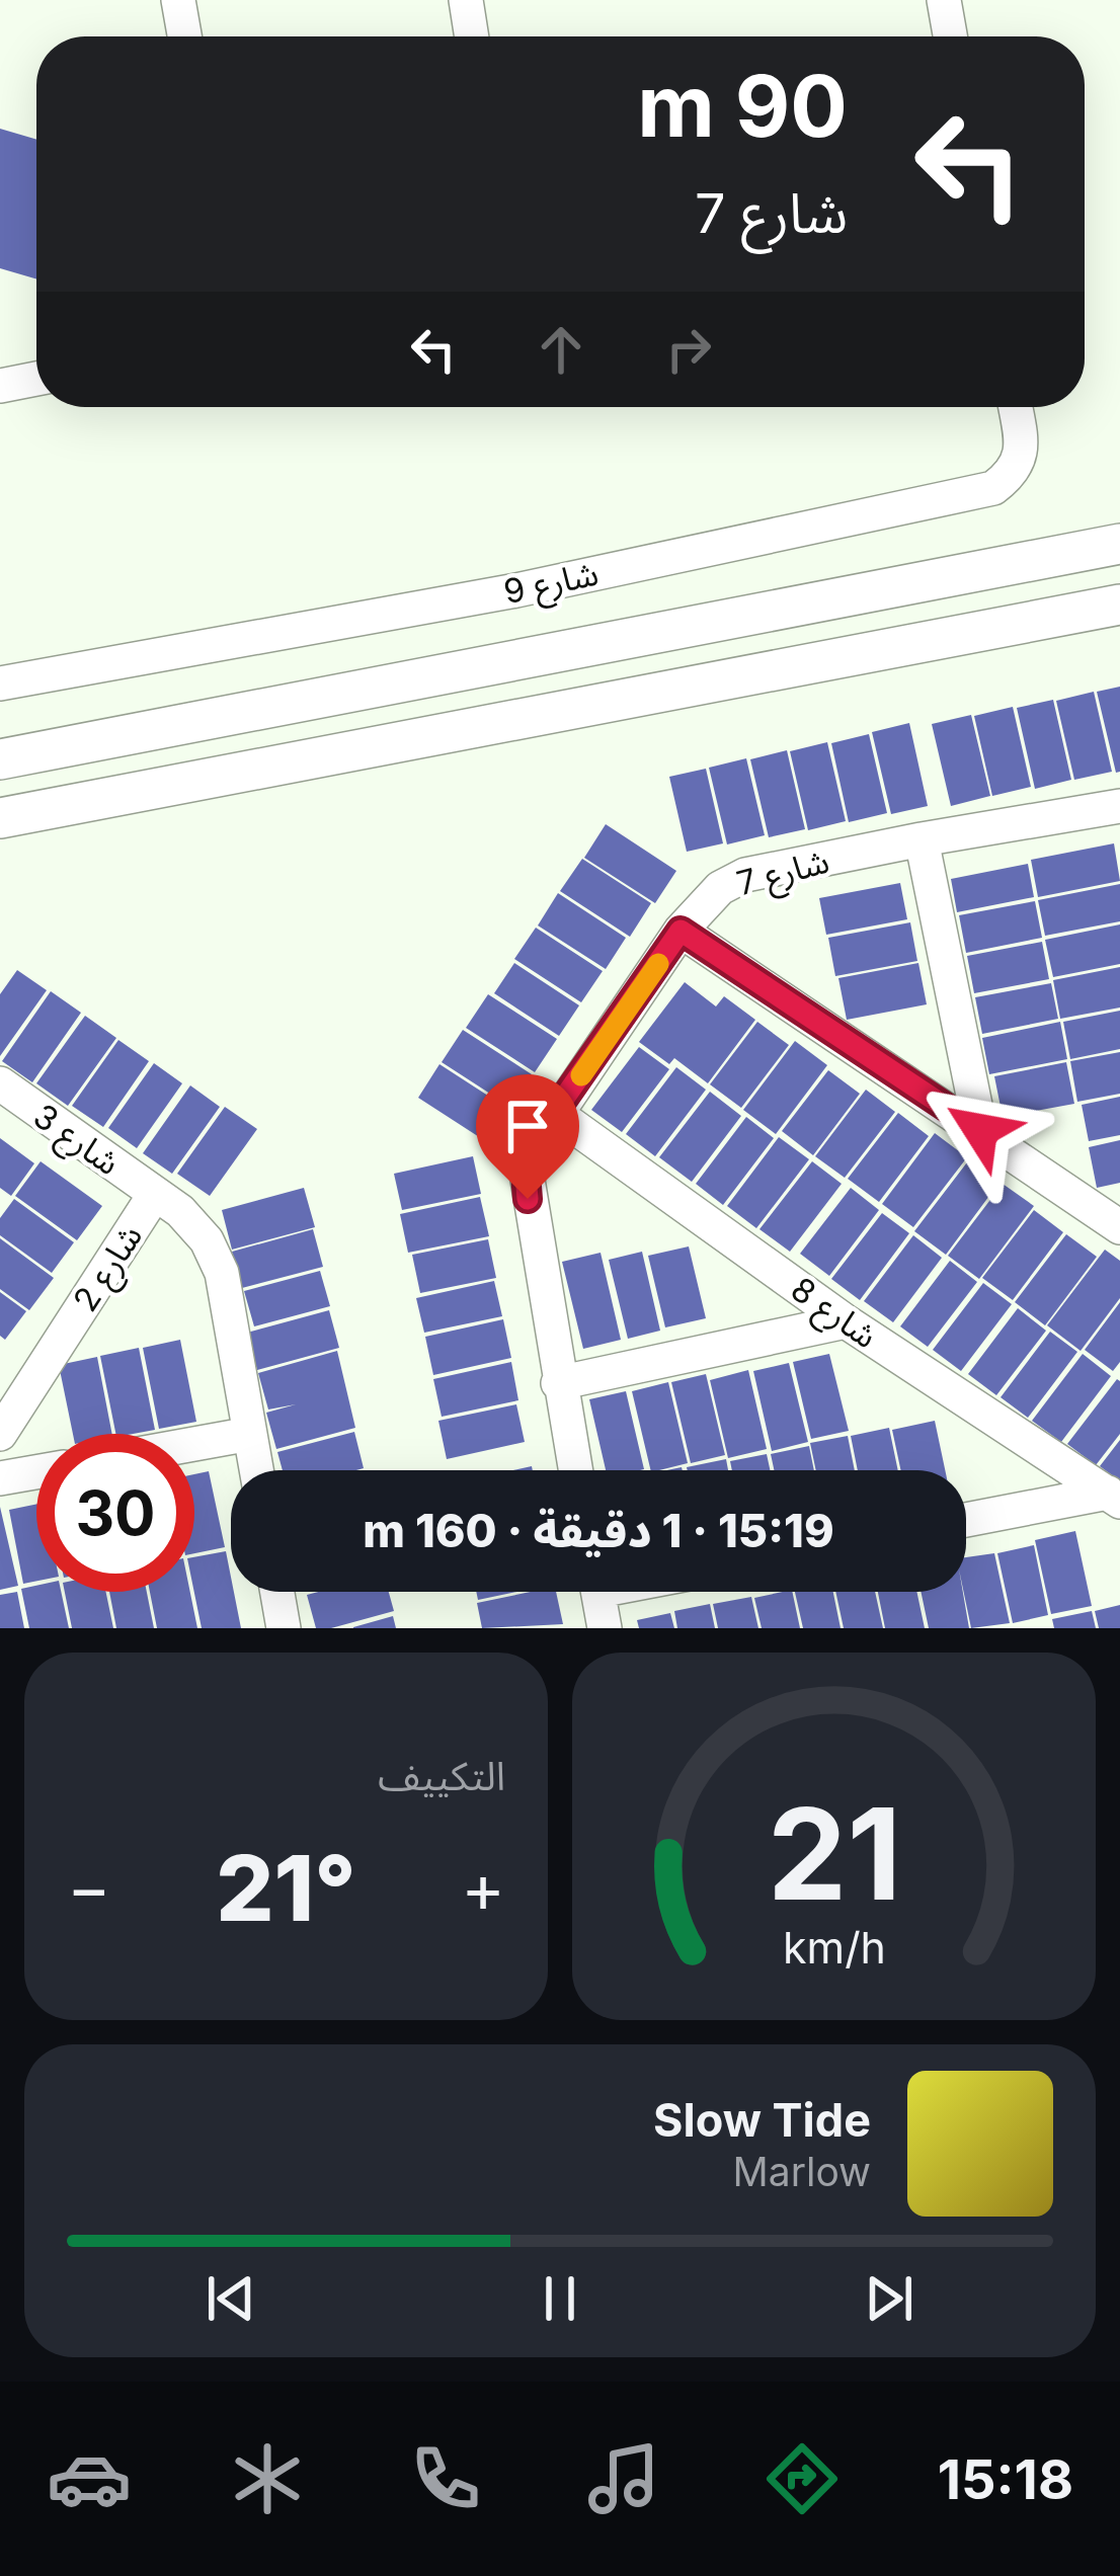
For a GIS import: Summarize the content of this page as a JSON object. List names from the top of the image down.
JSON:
{
  "streets": {
    "street": [
      "شارع 9",
      "شارع 7",
      "شارع 3",
      "شارع 2",
      "شارع 8"
    ]
  },
  "crossings": [
    ["شارع 7", "شارع 8"],
    ["شارع 3", "شارع 2"]
  ],
  "page": {
    "turn": ["90 m", "شارع 7"],
    "limit": "30",
    "trip": "15:19 · 1 دقيقة · 160 m",
    "tile": "التكييف",
    "heat": ["−", "21°", "+"],
    "song": ["Slow Tide", "Marlow"],
    "tabs": "15:18",
    "gauge": ["21", "km/h"]
  }
}
